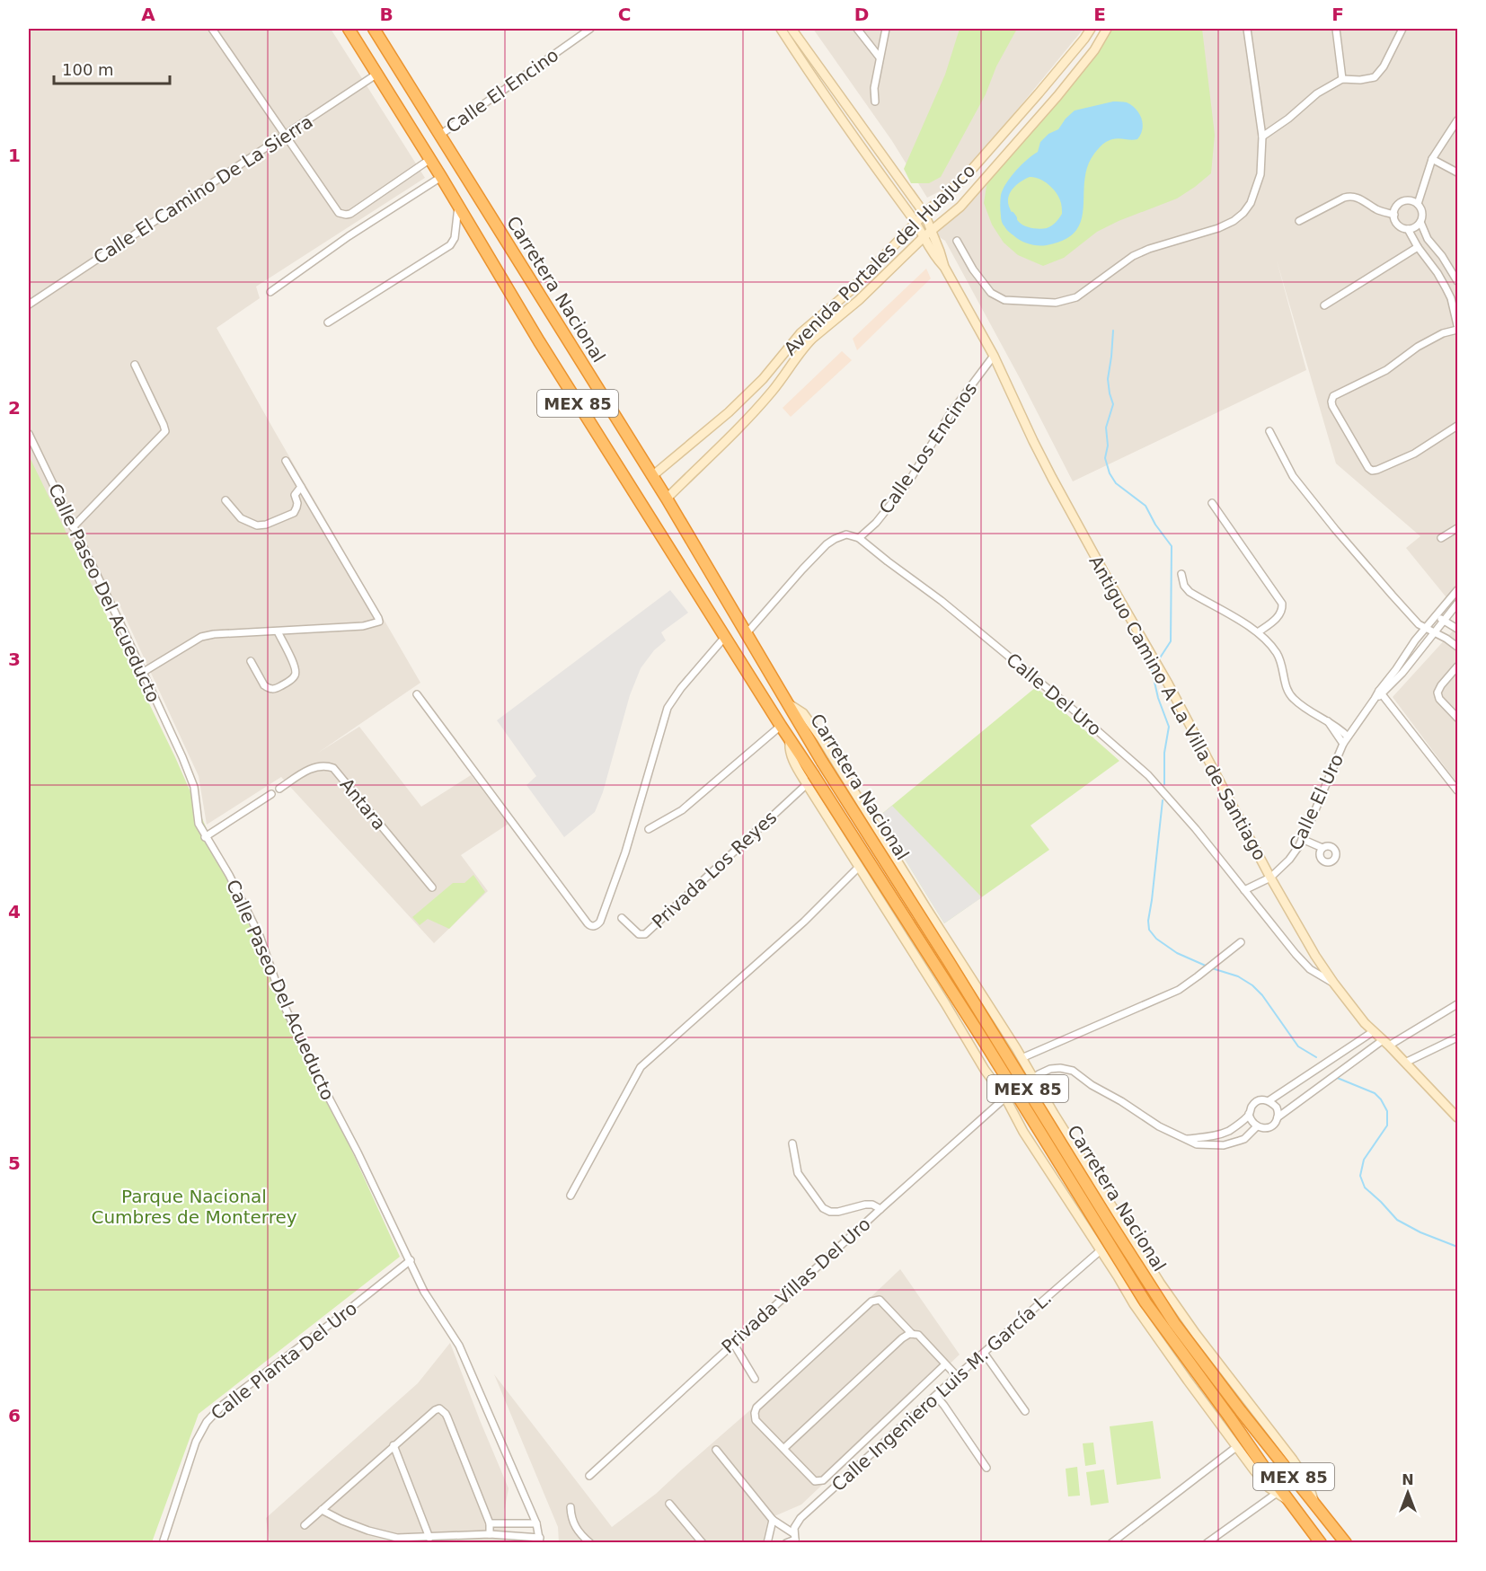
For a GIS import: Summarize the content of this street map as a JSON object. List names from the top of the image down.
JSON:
{
  "streets": {
    "highway": ["Carretera Nacional", "MEX 85"],
    "street": [
      "Calle El Encino",
      "Calle El Camino De La Sierra",
      "Avenida Portales del Huajuco",
      "Calle Los Encinos",
      "Calle Paseo Del Acueducto",
      "Calle Del Uro",
      "Antiguo Camino A La Villa de Santiago",
      "Calle El Uro",
      "Antara",
      "Privada Los Reyes",
      "Privada Villas Del Uro",
      "Calle Planta Del Uro",
      "Calle Ingeniero Luis M. García L."
    ]
  },
  "crossings": [
    ["Calle El Encino", "Carretera Nacional"],
    ["Calle El Camino De La Sierra", "Carretera Nacional"],
    ["Avenida Portales del Huajuco", "Carretera Nacional"],
    ["Avenida Portales del Huajuco", "Antiguo Camino A La Villa de Santiago"],
    ["Carretera Nacional", "MEX 85"],
    ["MEX 85", "Privada Los Reyes"],
    ["MEX 85", "Privada Villas Del Uro"],
    ["MEX 85", "Calle Ingeniero Luis M. García L."],
    ["Calle Los Encinos", "Calle Del Uro"],
    ["Calle Los Encinos", "Antiguo Camino A La Villa de Santiago"],
    ["Calle Paseo Del Acueducto", "Calle Planta Del Uro"],
    ["Calle Del Uro", "Antiguo Camino A La Villa de Santiago"],
    ["Calle Del Uro", "Calle El Uro"],
    ["Antiguo Camino A La Villa de Santiago", "Calle El Uro"]
  ],
  "parks": ["Parque Nacional Cumbres de Monterrey"],
  "scale_bar": "100 m",
  "north": "top",
  "grid": {
    "columns": [
      "A",
      "B",
      "C",
      "D",
      "E",
      "F"
    ],
    "rows": [
      "1",
      "2",
      "3",
      "4",
      "5",
      "6"
    ]
  }
}
